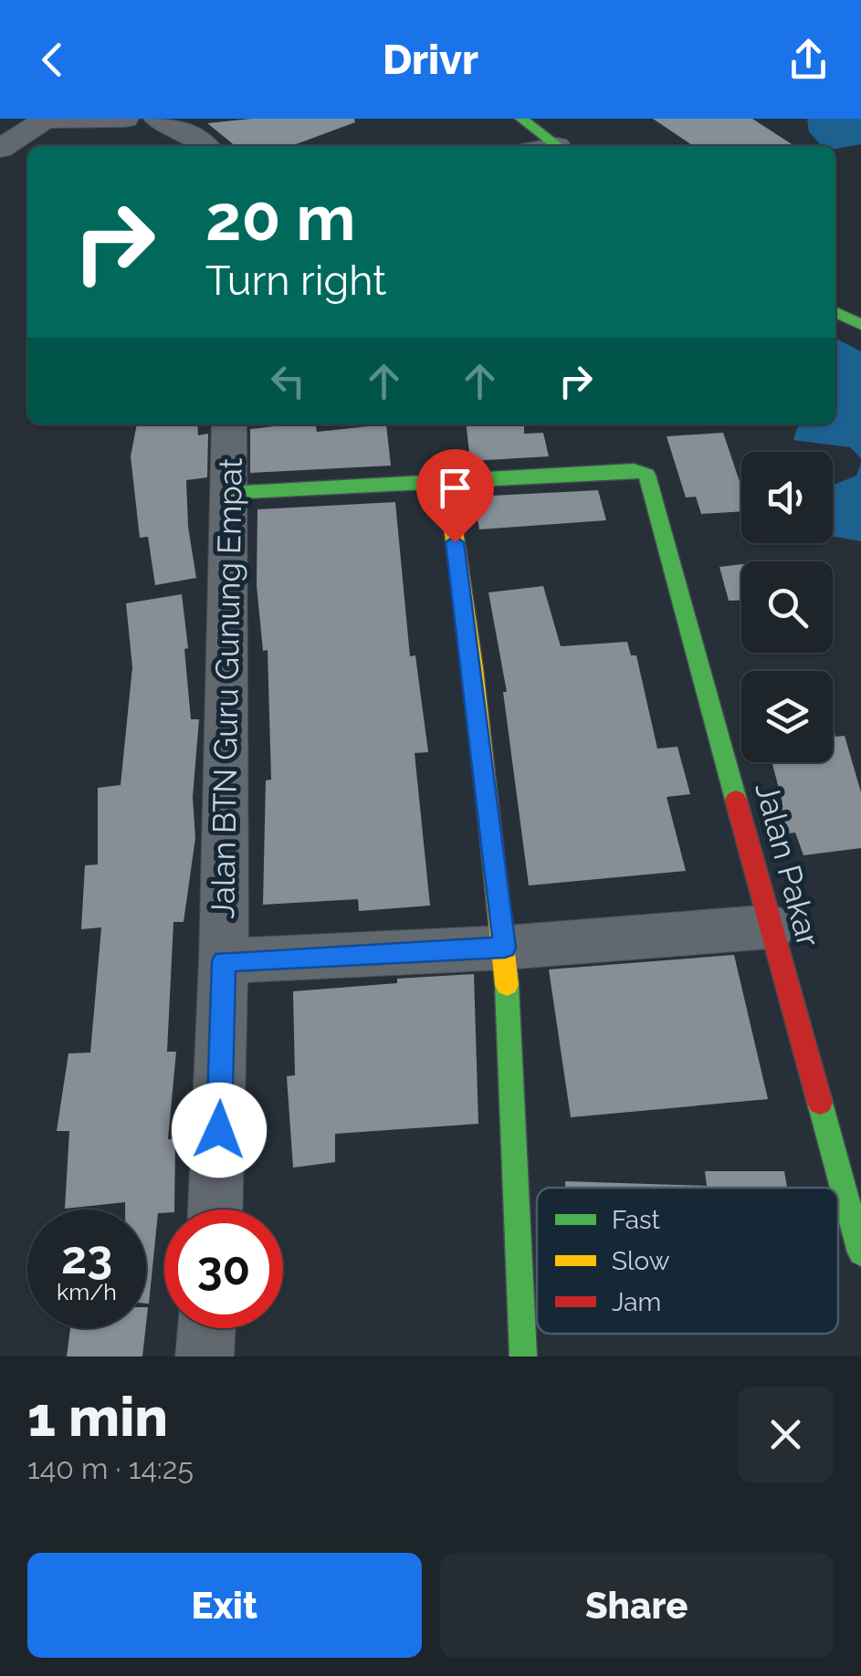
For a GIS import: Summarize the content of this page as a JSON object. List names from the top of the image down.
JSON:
{
  "streets": {
    "street": ["Jalan BTN Guru Gunung Empat", "Jalan Pakar"]
  },
  "crossings": [
    ["Jalan BTN Guru Gunung Empat", "Jalan Pakar"]
  ],
  "legend": ["Fast", "Slow", "Jam"],
  "page": {
    "header": "Drivr",
    "turn": ["20 m", "Turn right"],
    "speed": "23 km/h",
    "limit": "30",
    "heading": ["1 min", "140 m · 14:25"],
    "buttons": ["Exit", "Share"]
  }
}
